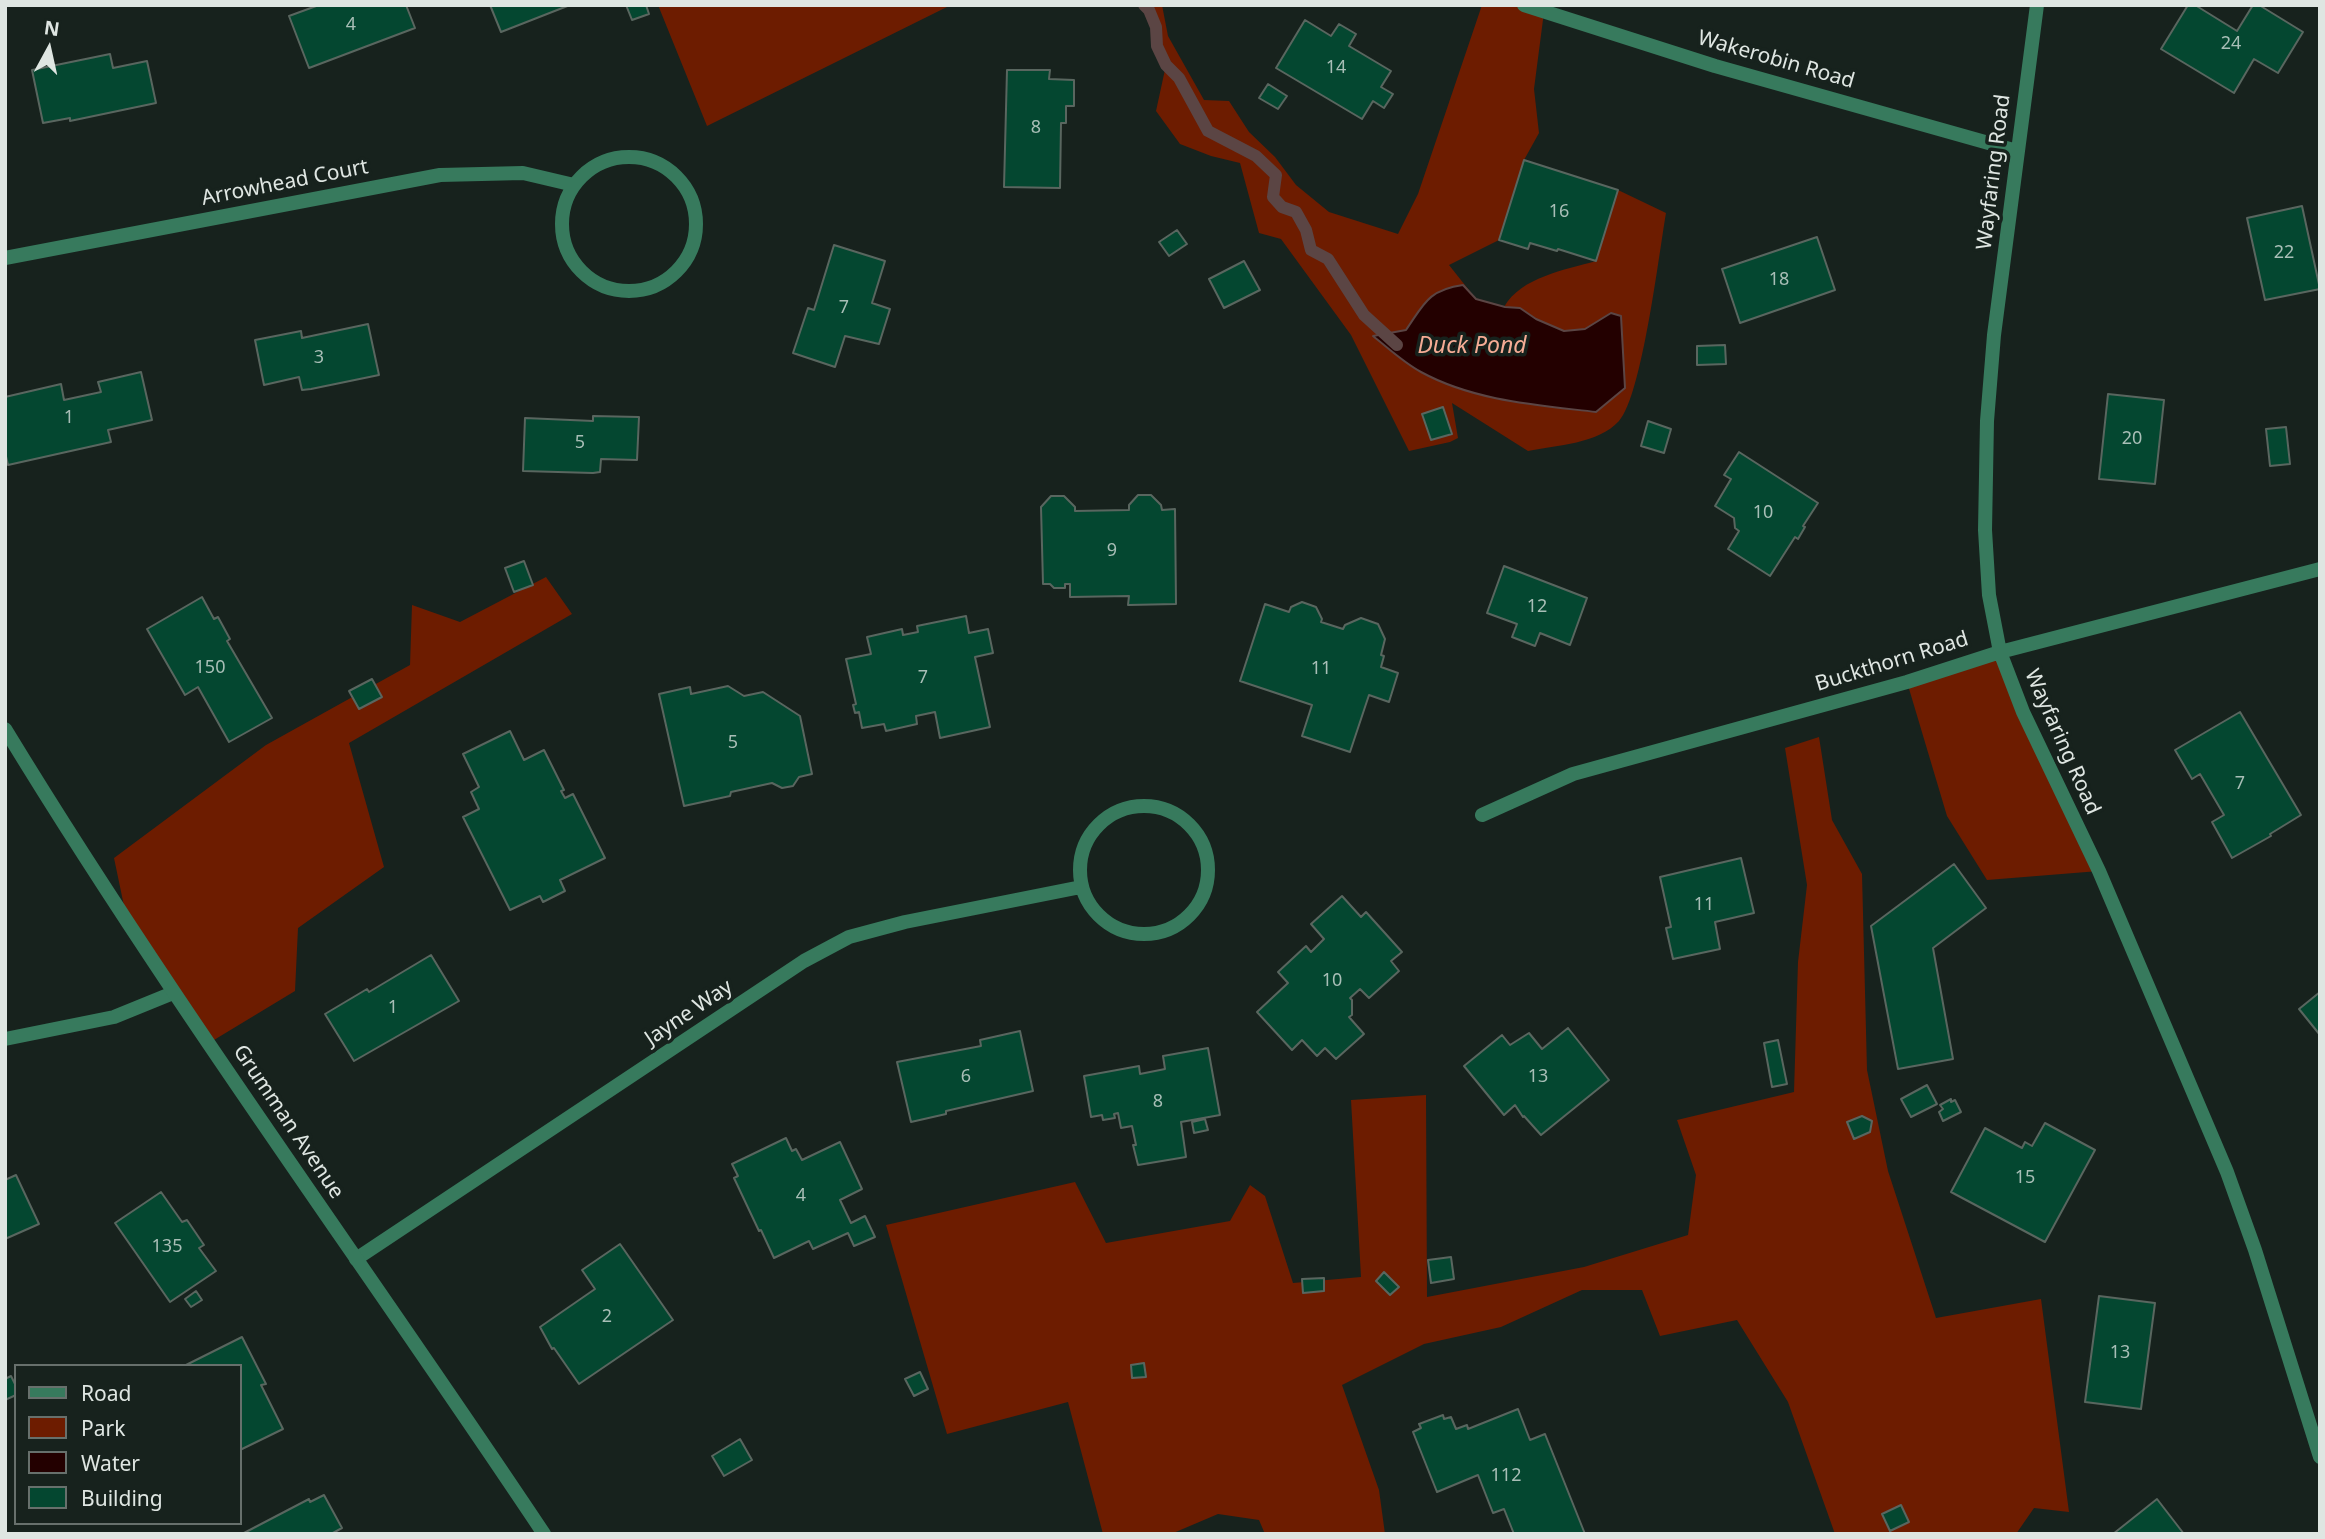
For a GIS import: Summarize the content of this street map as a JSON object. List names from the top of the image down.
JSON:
{
  "streets": {
    "street": [
      "Wakerobin Road",
      "Wayfaring Road",
      "Arrowhead Court",
      "Buckthorn Road",
      "Jayne Way",
      "Grumman Avenue"
    ]
  },
  "crossings": [
    ["Wakerobin Road", "Wayfaring Road"],
    ["Wayfaring Road", "Buckthorn Road"],
    ["Jayne Way", "Grumman Avenue"]
  ],
  "water": ["Duck Pond"],
  "house_numbers": [
    "4",
    "24",
    "14",
    "8",
    "16",
    "22",
    "18",
    "7",
    "3",
    "1",
    "20",
    "5",
    "10",
    "9",
    "12",
    "150",
    "11",
    "7",
    "5",
    "7",
    "11",
    "10",
    "1",
    "6",
    "13",
    "8",
    "15",
    "4",
    "135",
    "2",
    "13",
    "112"
  ],
  "legend": [
    "Road",
    "Park",
    "Water",
    "Building"
  ],
  "north": "top"
}
